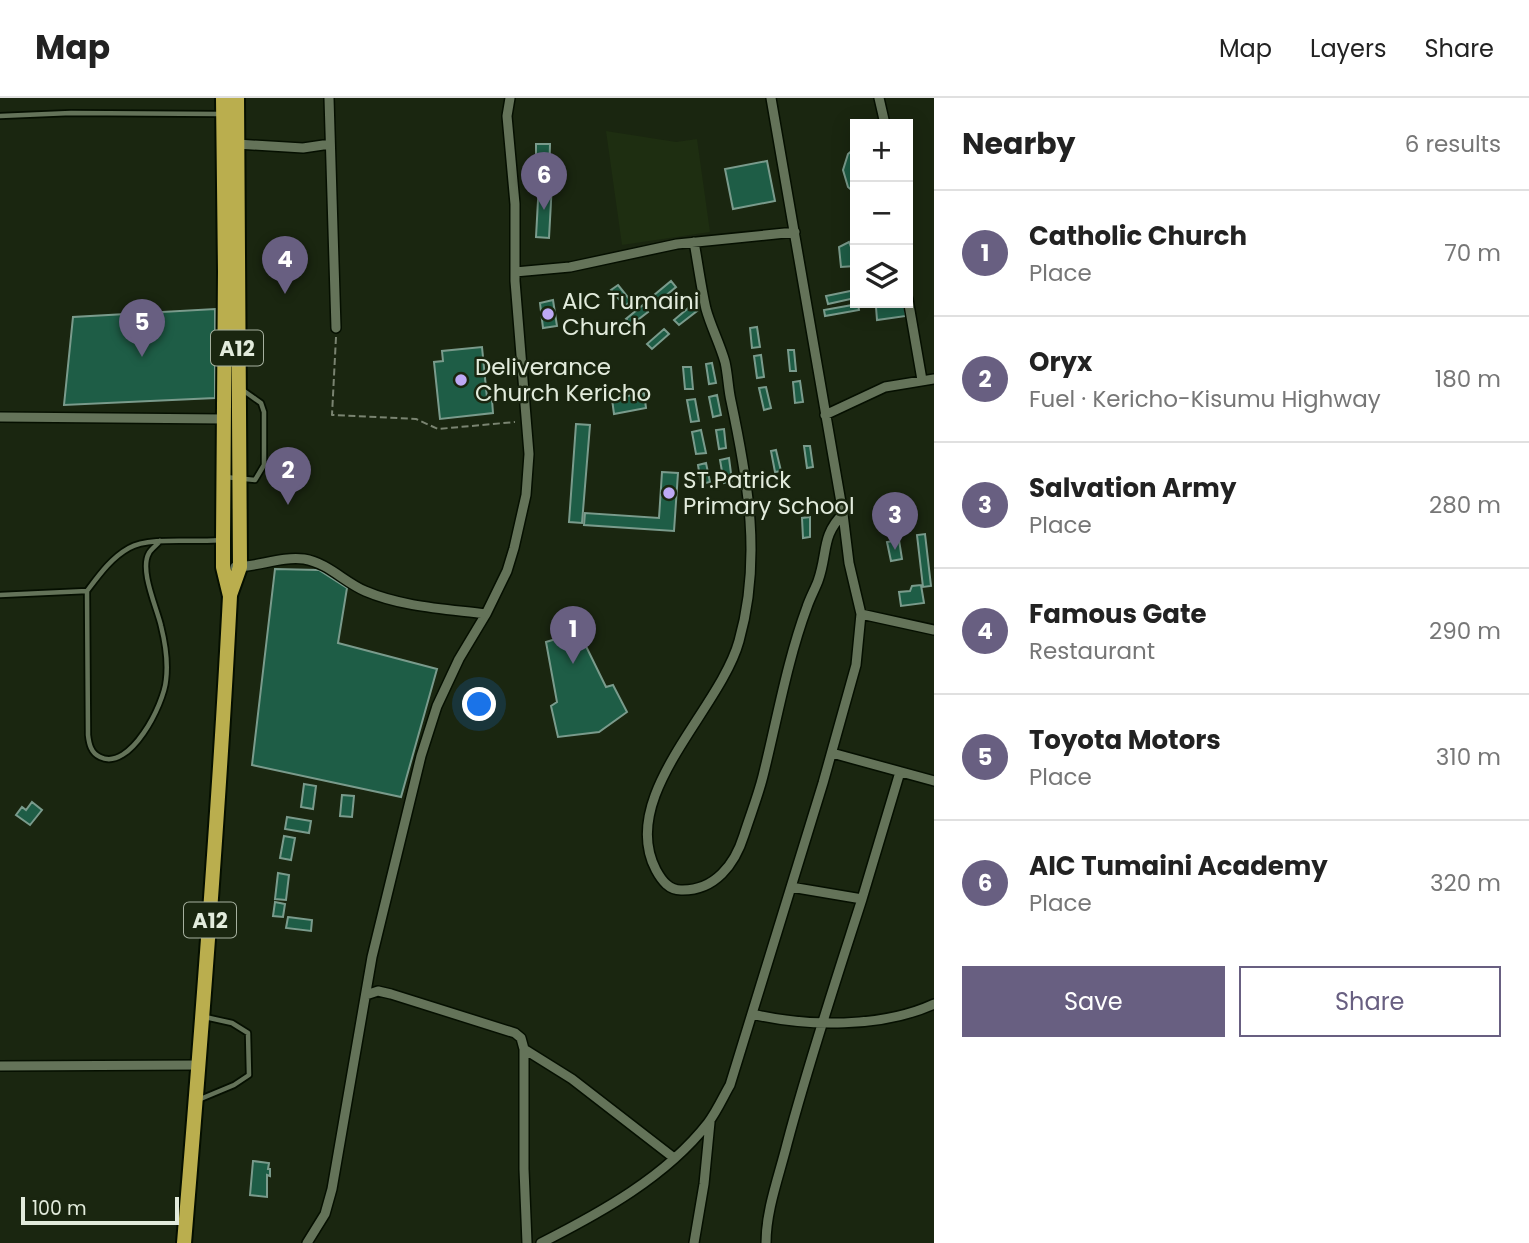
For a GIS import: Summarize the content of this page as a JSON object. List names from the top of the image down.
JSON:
{
  "streets": {
    "highway": ["A12"]
  },
  "places": ["AIC Tumaini Church", "Deliverance Church Kericho", "ST.Patrick Primary School"],
  "scale_bar": "100 m",
  "page": {
    "header": "Map",
    "nav": ["Map", "Layers", "Share"],
    "heading": ["Nearby", "6 results"],
    "map_buttons": ["+", "−"],
    "pins": [
      "6",
      "4",
      "5",
      "2",
      "3",
      "1"
    ],
    "list": [
      {
        "mark": "1",
        "name": "Catholic Church",
        "note": "Place",
        "value": "70 m"
      },
      {
        "mark": "2",
        "name": "Oryx",
        "note": "Fuel · Kericho-Kisumu Highway",
        "value": "180 m"
      },
      {
        "mark": "3",
        "name": "Salvation Army",
        "note": "Place",
        "value": "280 m"
      },
      {
        "mark": "4",
        "name": "Famous Gate",
        "note": "Restaurant",
        "value": "290 m"
      },
      {
        "mark": "5",
        "name": "Toyota Motors",
        "note": "Place",
        "value": "310 m"
      },
      {
        "mark": "6",
        "name": "AIC Tumaini Academy",
        "note": "Place",
        "value": "320 m"
      }
    ],
    "buttons": ["Save", "Share"],
    "scale": "100 m"
  }
}
